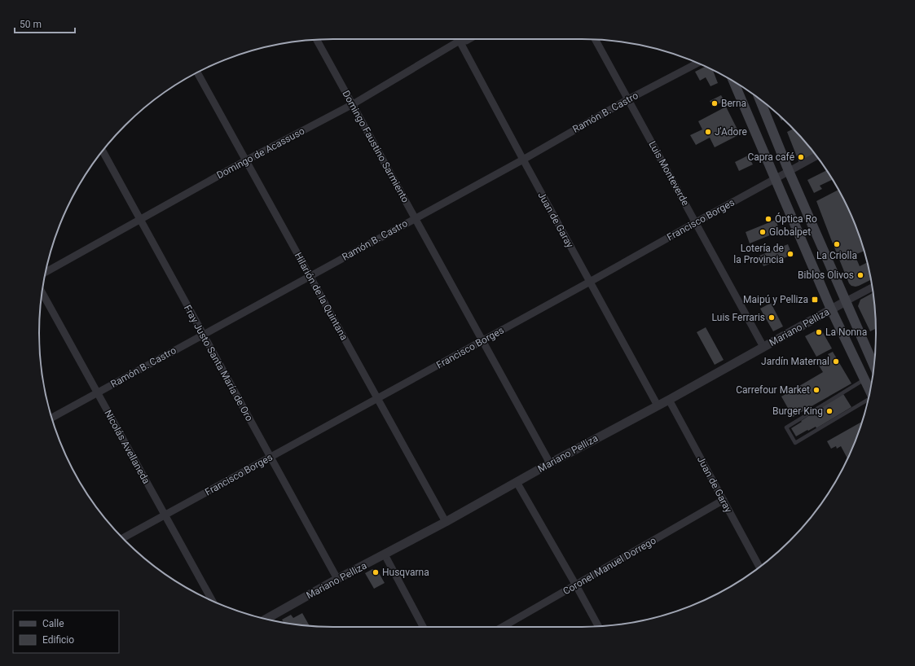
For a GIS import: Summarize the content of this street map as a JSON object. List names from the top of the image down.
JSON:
{
  "streets": {
    "street": [
      "Ramón B. Castro",
      "Domingo Faustino Sarmiento",
      "Domingo de Acassuso",
      "Luis Monteverde",
      "Juan de Garay",
      "Francisco Borges",
      "Hilarión de la Quintana",
      "Mariano Pelliza",
      "Fray Justo Santa María de Oro",
      "Nicolás Avellaneda",
      "Coronel Manuel Dorrego"
    ]
  },
  "crossings": [
    ["Ramón B. Castro", "Domingo Faustino Sarmiento"],
    ["Ramón B. Castro", "Luis Monteverde"],
    ["Ramón B. Castro", "Juan de Garay"],
    ["Ramón B. Castro", "Hilarión de la Quintana"],
    ["Ramón B. Castro", "Fray Justo Santa María de Oro"],
    ["Ramón B. Castro", "Nicolás Avellaneda"],
    ["Domingo Faustino Sarmiento", "Domingo de Acassuso"],
    ["Domingo Faustino Sarmiento", "Francisco Borges"],
    ["Domingo Faustino Sarmiento", "Mariano Pelliza"],
    ["Domingo de Acassuso", "Juan de Garay"],
    ["Domingo de Acassuso", "Hilarión de la Quintana"],
    ["Domingo de Acassuso", "Fray Justo Santa María de Oro"],
    ["Luis Monteverde", "Francisco Borges"],
    ["Luis Monteverde", "Mariano Pelliza"],
    ["Juan de Garay", "Francisco Borges"],
    ["Juan de Garay", "Mariano Pelliza"],
    ["Juan de Garay", "Coronel Manuel Dorrego"],
    ["Francisco Borges", "Hilarión de la Quintana"],
    ["Francisco Borges", "Fray Justo Santa María de Oro"],
    ["Francisco Borges", "Nicolás Avellaneda"],
    ["Hilarión de la Quintana", "Mariano Pelliza"],
    ["Mariano Pelliza", "Fray Justo Santa María de Oro"]
  ],
  "places": {
    "other": [
      "Berna",
      "J'Adore",
      "Capra café",
      "Óptica Ro",
      "Globalpet",
      "La Criolla",
      "Lotería de la Provincia",
      "Biblos Olivos",
      "Luis Ferraris",
      "La Nonna",
      "Jardín Maternal",
      "Carrefour Market",
      "Burger King",
      "Husqvarna"
    ],
    "transit": ["Maipú y Pelliza"]
  },
  "legend": ["Calle", "Edificio"],
  "scale_bar": "50 m"
}
